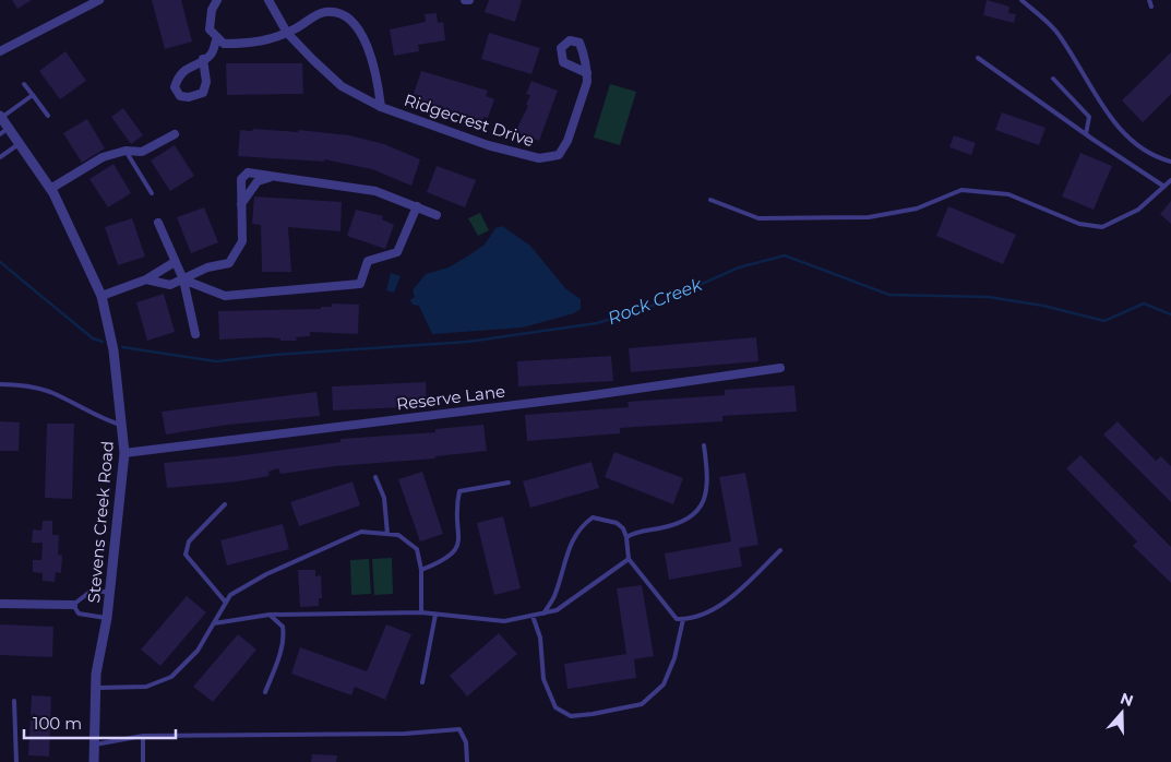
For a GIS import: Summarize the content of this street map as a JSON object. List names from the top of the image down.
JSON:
{
  "streets": {
    "street": ["Ridgecrest Drive", "Reserve Lane", "Stevens Creek Road"]
  },
  "crossings": [
    ["Reserve Lane", "Stevens Creek Road"]
  ],
  "water": ["Rock Creek"],
  "scale_bar": "100 m",
  "north": "top"
}
